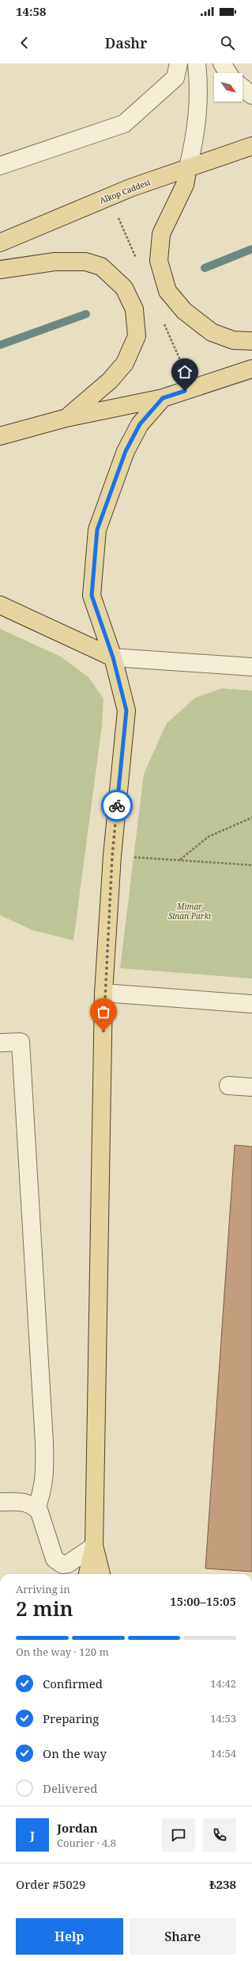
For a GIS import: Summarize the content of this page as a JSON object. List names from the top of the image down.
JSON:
{
  "streets": {
    "main road": ["Alkop Caddesi"]
  },
  "parks": ["Mimar Sinan Parkı"],
  "north": "bottom right",
  "page": {
    "status": "14:58",
    "header": "Dashr",
    "heading": ["2 min", "Arriving in", "15:00–15:05"],
    "panel": [
      "Jordan",
      "Courier · 4.8",
      "Order #5029",
      "₺238"
    ],
    "bar": "On the way · 120 m",
    "list": [
      ["Confirmed", "14:42"],
      ["Preparing", "14:53"],
      ["On the way", "14:54"],
      "Delivered"
    ],
    "round": "J",
    "buttons": ["Help", "Share"]
  }
}
